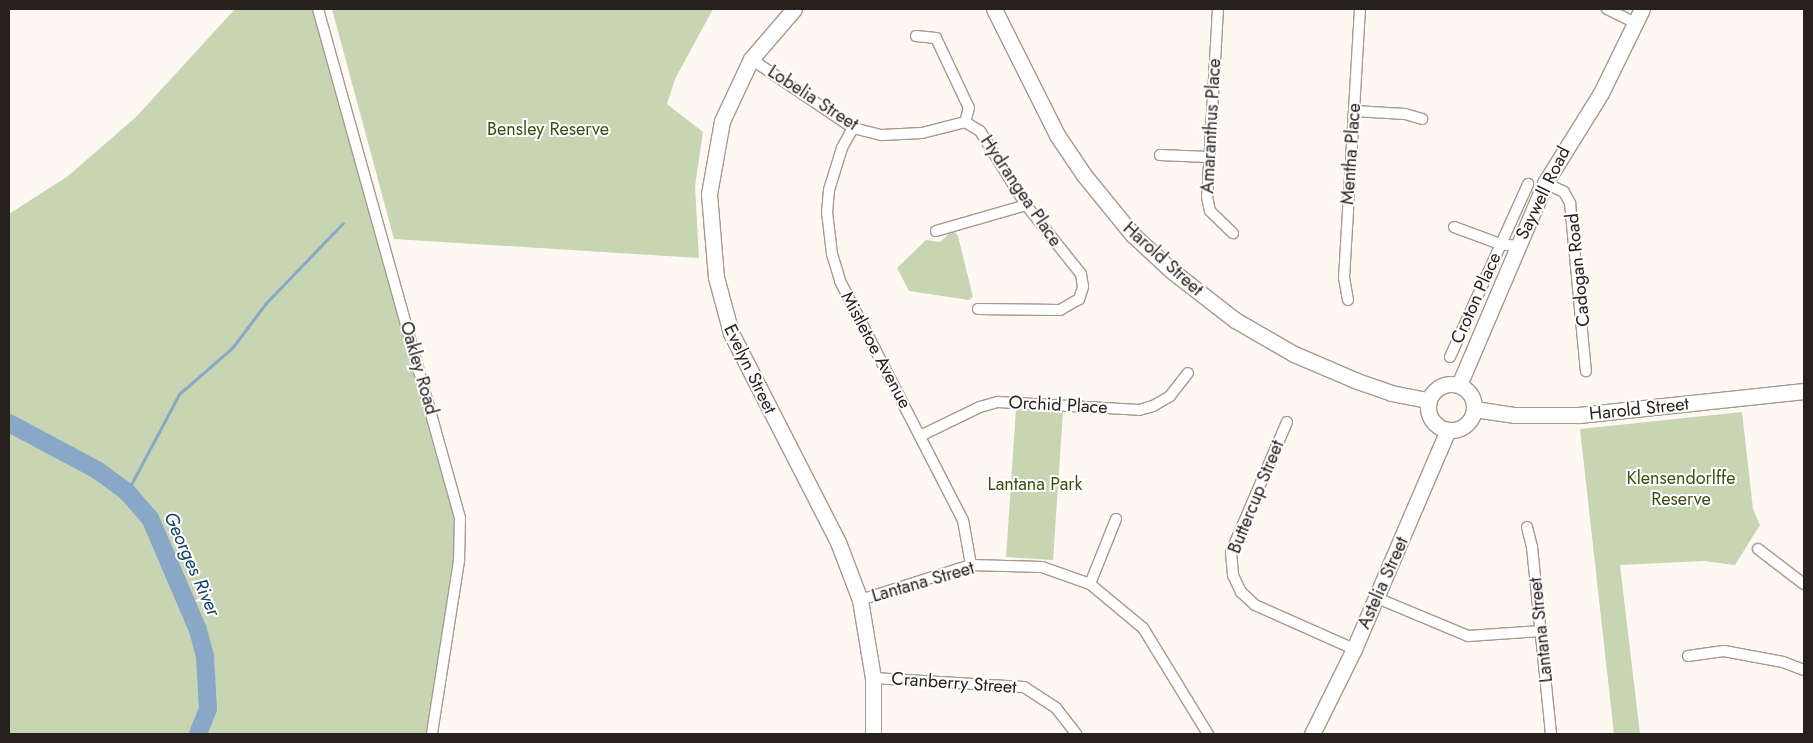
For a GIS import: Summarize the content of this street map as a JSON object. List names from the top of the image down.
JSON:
{
  "streets": {
    "street": [
      "Lobelia Street",
      "Amaranthus Place",
      "Mentha Place",
      "Hydrangea Place",
      "Saywell Road",
      "Harold Street",
      "Cadogan Road",
      "Croton Place",
      "Mistletoe Avenue",
      "Oakley Road",
      "Evelyn Street",
      "Orchid Place",
      "Buttercup Street",
      "Lantana Street",
      "Astelia Street",
      "Cranberry Street"
    ]
  },
  "crossings": [
    ["Lobelia Street", "Hydrangea Place"],
    ["Lobelia Street", "Mistletoe Avenue"],
    ["Lobelia Street", "Evelyn Street"],
    ["Saywell Road", "Harold Street"],
    ["Saywell Road", "Cadogan Road"],
    ["Saywell Road", "Astelia Street"],
    ["Harold Street", "Astelia Street"],
    ["Mistletoe Avenue", "Orchid Place"],
    ["Mistletoe Avenue", "Lantana Street"],
    ["Evelyn Street", "Lantana Street"],
    ["Evelyn Street", "Cranberry Street"],
    ["Buttercup Street", "Astelia Street"]
  ],
  "water": ["Georges River"],
  "parks": ["Bensley Reserve", "Klensendorlffe Reserve", "Lantana Park"]
}
